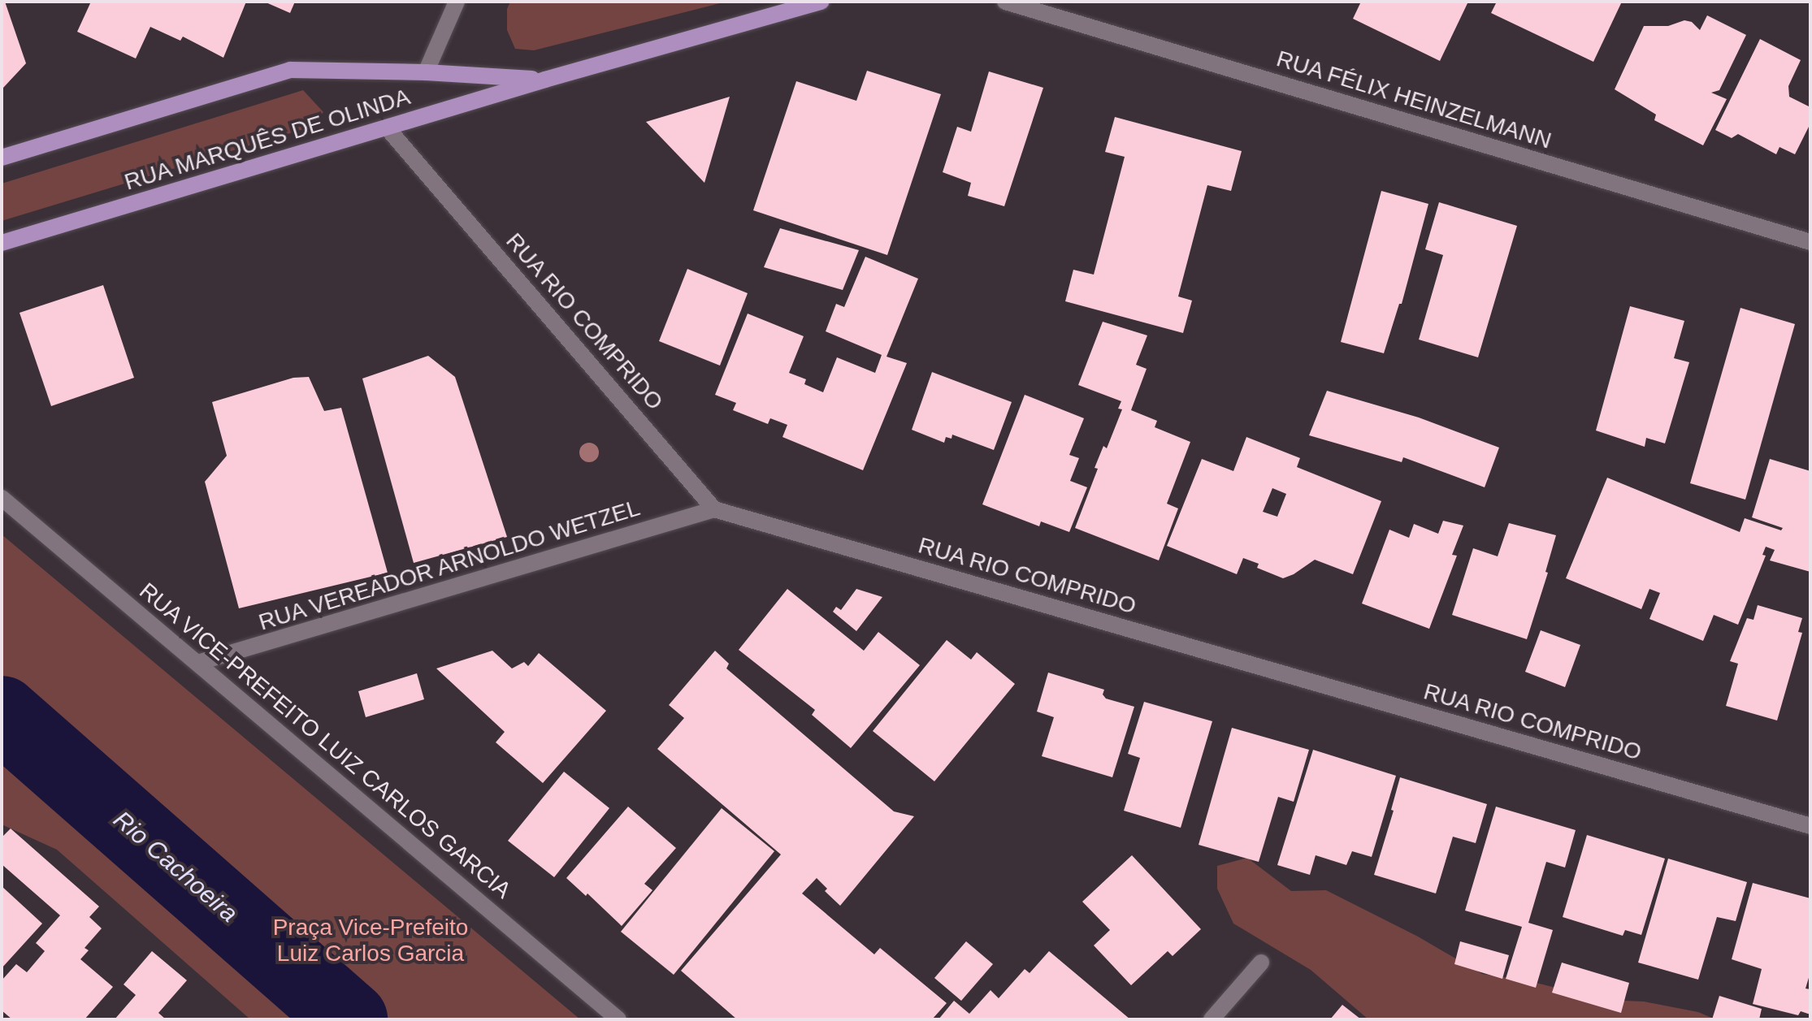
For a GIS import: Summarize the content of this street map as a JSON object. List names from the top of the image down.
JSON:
{
  "streets": {
    "main road": ["RUA MARQUÊS DE OLINDA"],
    "street": [
      "RUA FÉLIX HEINZELMANN",
      "RUA RIO COMPRIDO",
      "RUA VEREADOR ARNOLDO WETZEL",
      "RUA VICE-PREFEITO LUIZ CARLOS GARCIA"
    ]
  },
  "crossings": [
    ["RUA MARQUÊS DE OLINDA", "RUA RIO COMPRIDO"],
    ["RUA RIO COMPRIDO", "RUA VEREADOR ARNOLDO WETZEL"],
    ["RUA VEREADOR ARNOLDO WETZEL", "RUA VICE-PREFEITO LUIZ CARLOS GARCIA"]
  ],
  "water": ["Rio Cachoeira"],
  "parks": ["Praça Vice-Prefeito Luiz Carlos Garcia"]
}
